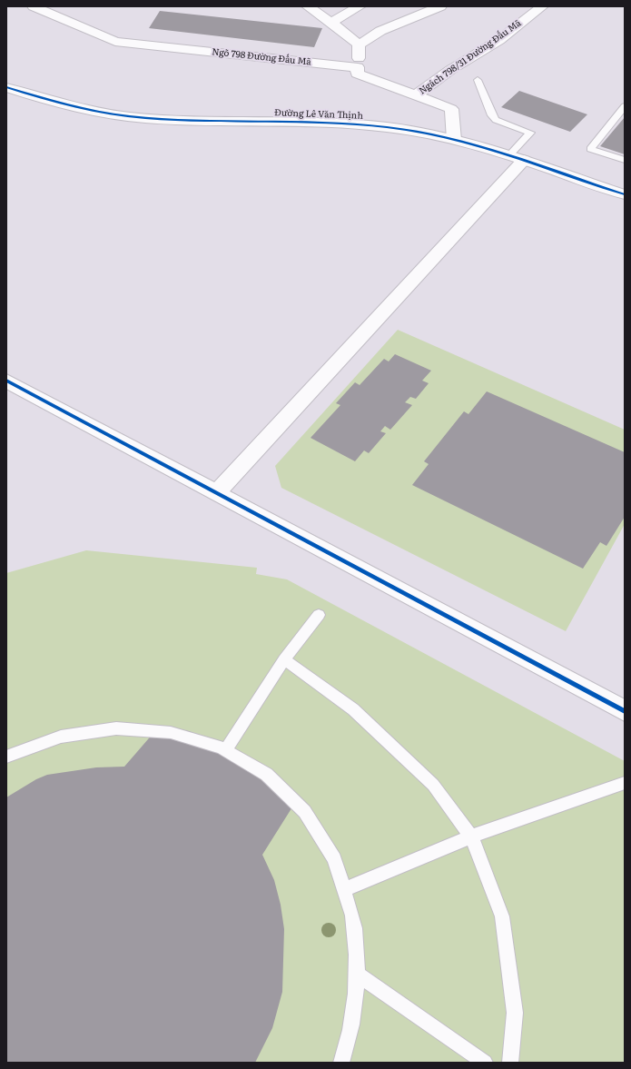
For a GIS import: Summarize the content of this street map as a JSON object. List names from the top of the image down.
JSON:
{
  "streets": {
    "street": ["Ngõ 798 Đường Đấu Mã", "Ngách 798/31 Đường Đấu Mã", "Đường Lê Văn Thịnh"]
  }
}
